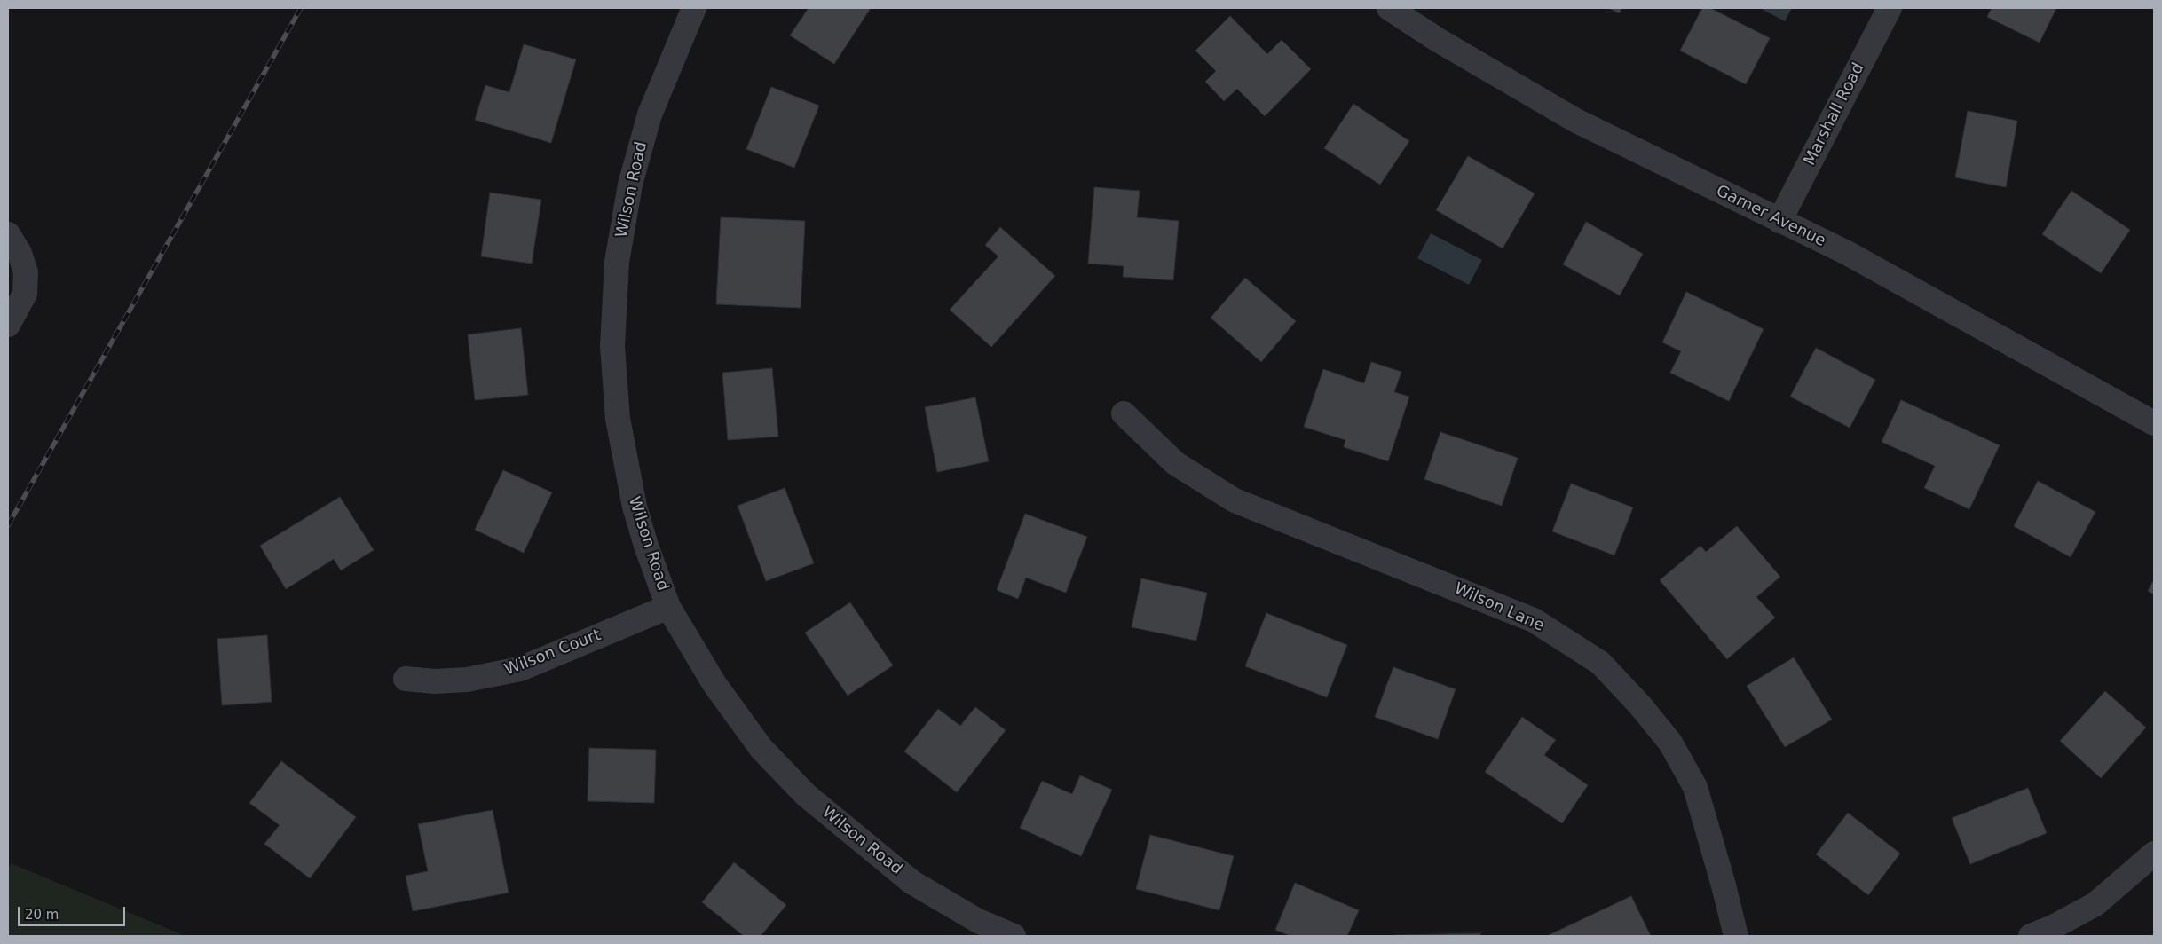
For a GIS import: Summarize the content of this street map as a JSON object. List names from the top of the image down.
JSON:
{
  "streets": {
    "street": [
      "Marshall Road",
      "Wilson Road",
      "Garner Avenue",
      "Wilson Lane",
      "Wilson Court"
    ]
  },
  "crossings": [
    ["Marshall Road", "Garner Avenue"],
    ["Wilson Road", "Wilson Court"]
  ],
  "scale_bar": "20 m"
}
